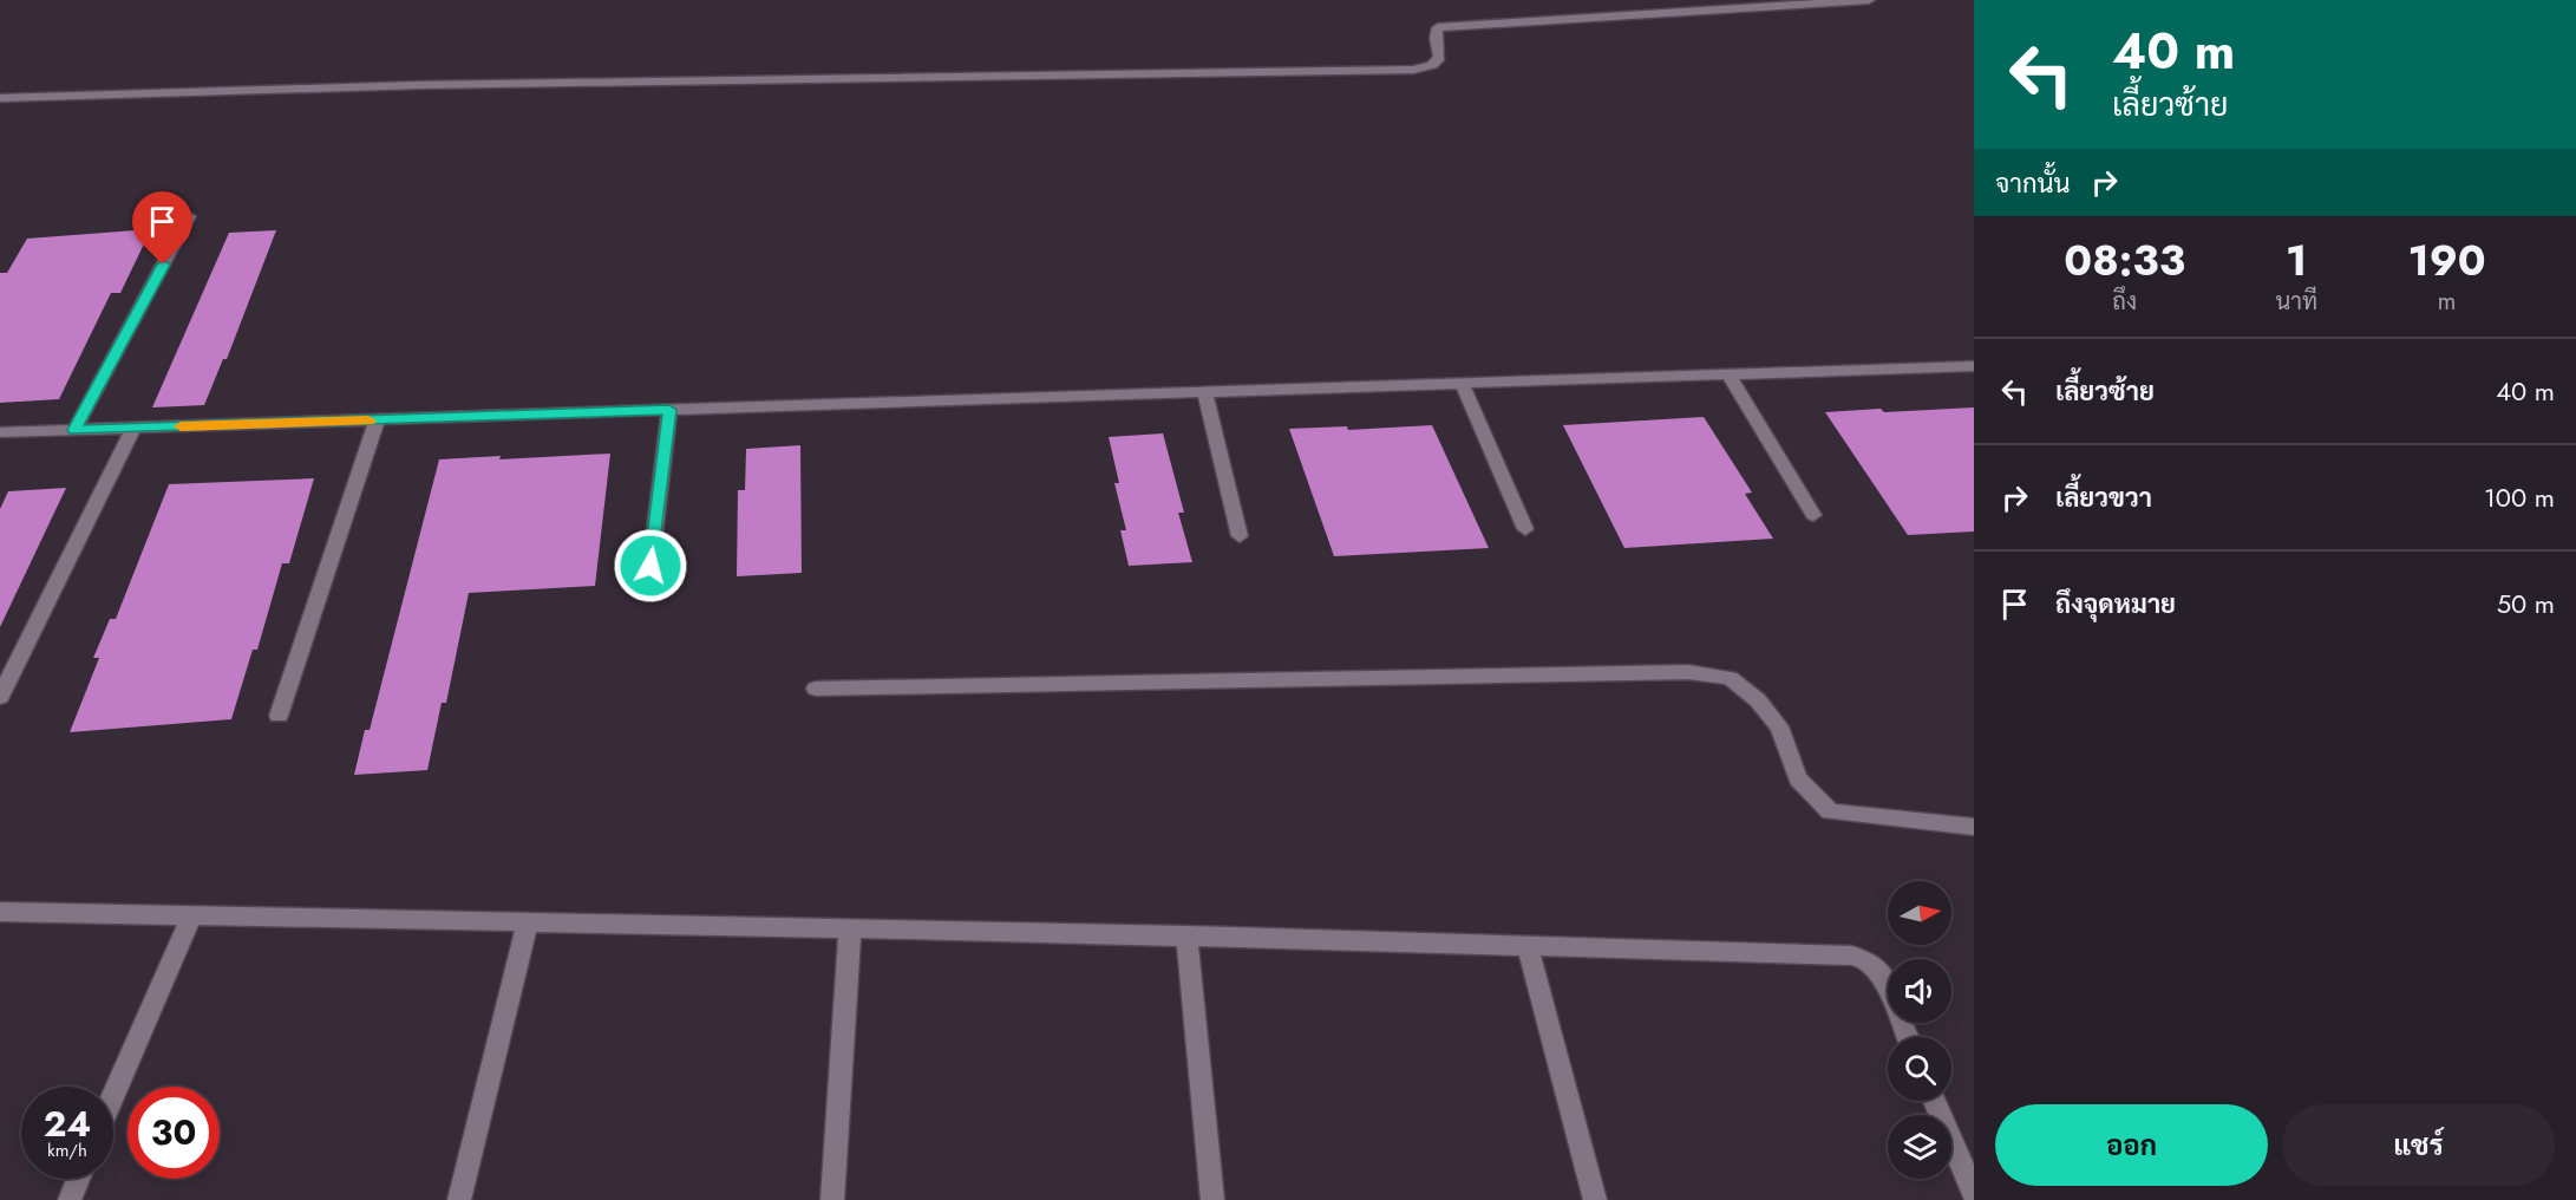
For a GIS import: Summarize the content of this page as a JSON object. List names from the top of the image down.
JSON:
{
  "north": "right",
  "page": {
    "turn": ["40 m", "เลี้ยวซ้าย"],
    "then": "จากนั้น",
    "eta": [
      "08:33",
      "ถึง",
      "1",
      "นาที",
      "190",
      "m"
    ],
    "list": [
      {
        "name": "เลี้ยวซ้าย",
        "value": "40 m"
      },
      {
        "name": "เลี้ยวขวา",
        "value": "100 m"
      },
      {
        "name": "ถึงจุดหมาย",
        "value": "50 m"
      }
    ],
    "speed": "24 km/h",
    "limit": "30",
    "buttons": ["ออก", "แชร์"]
  }
}
